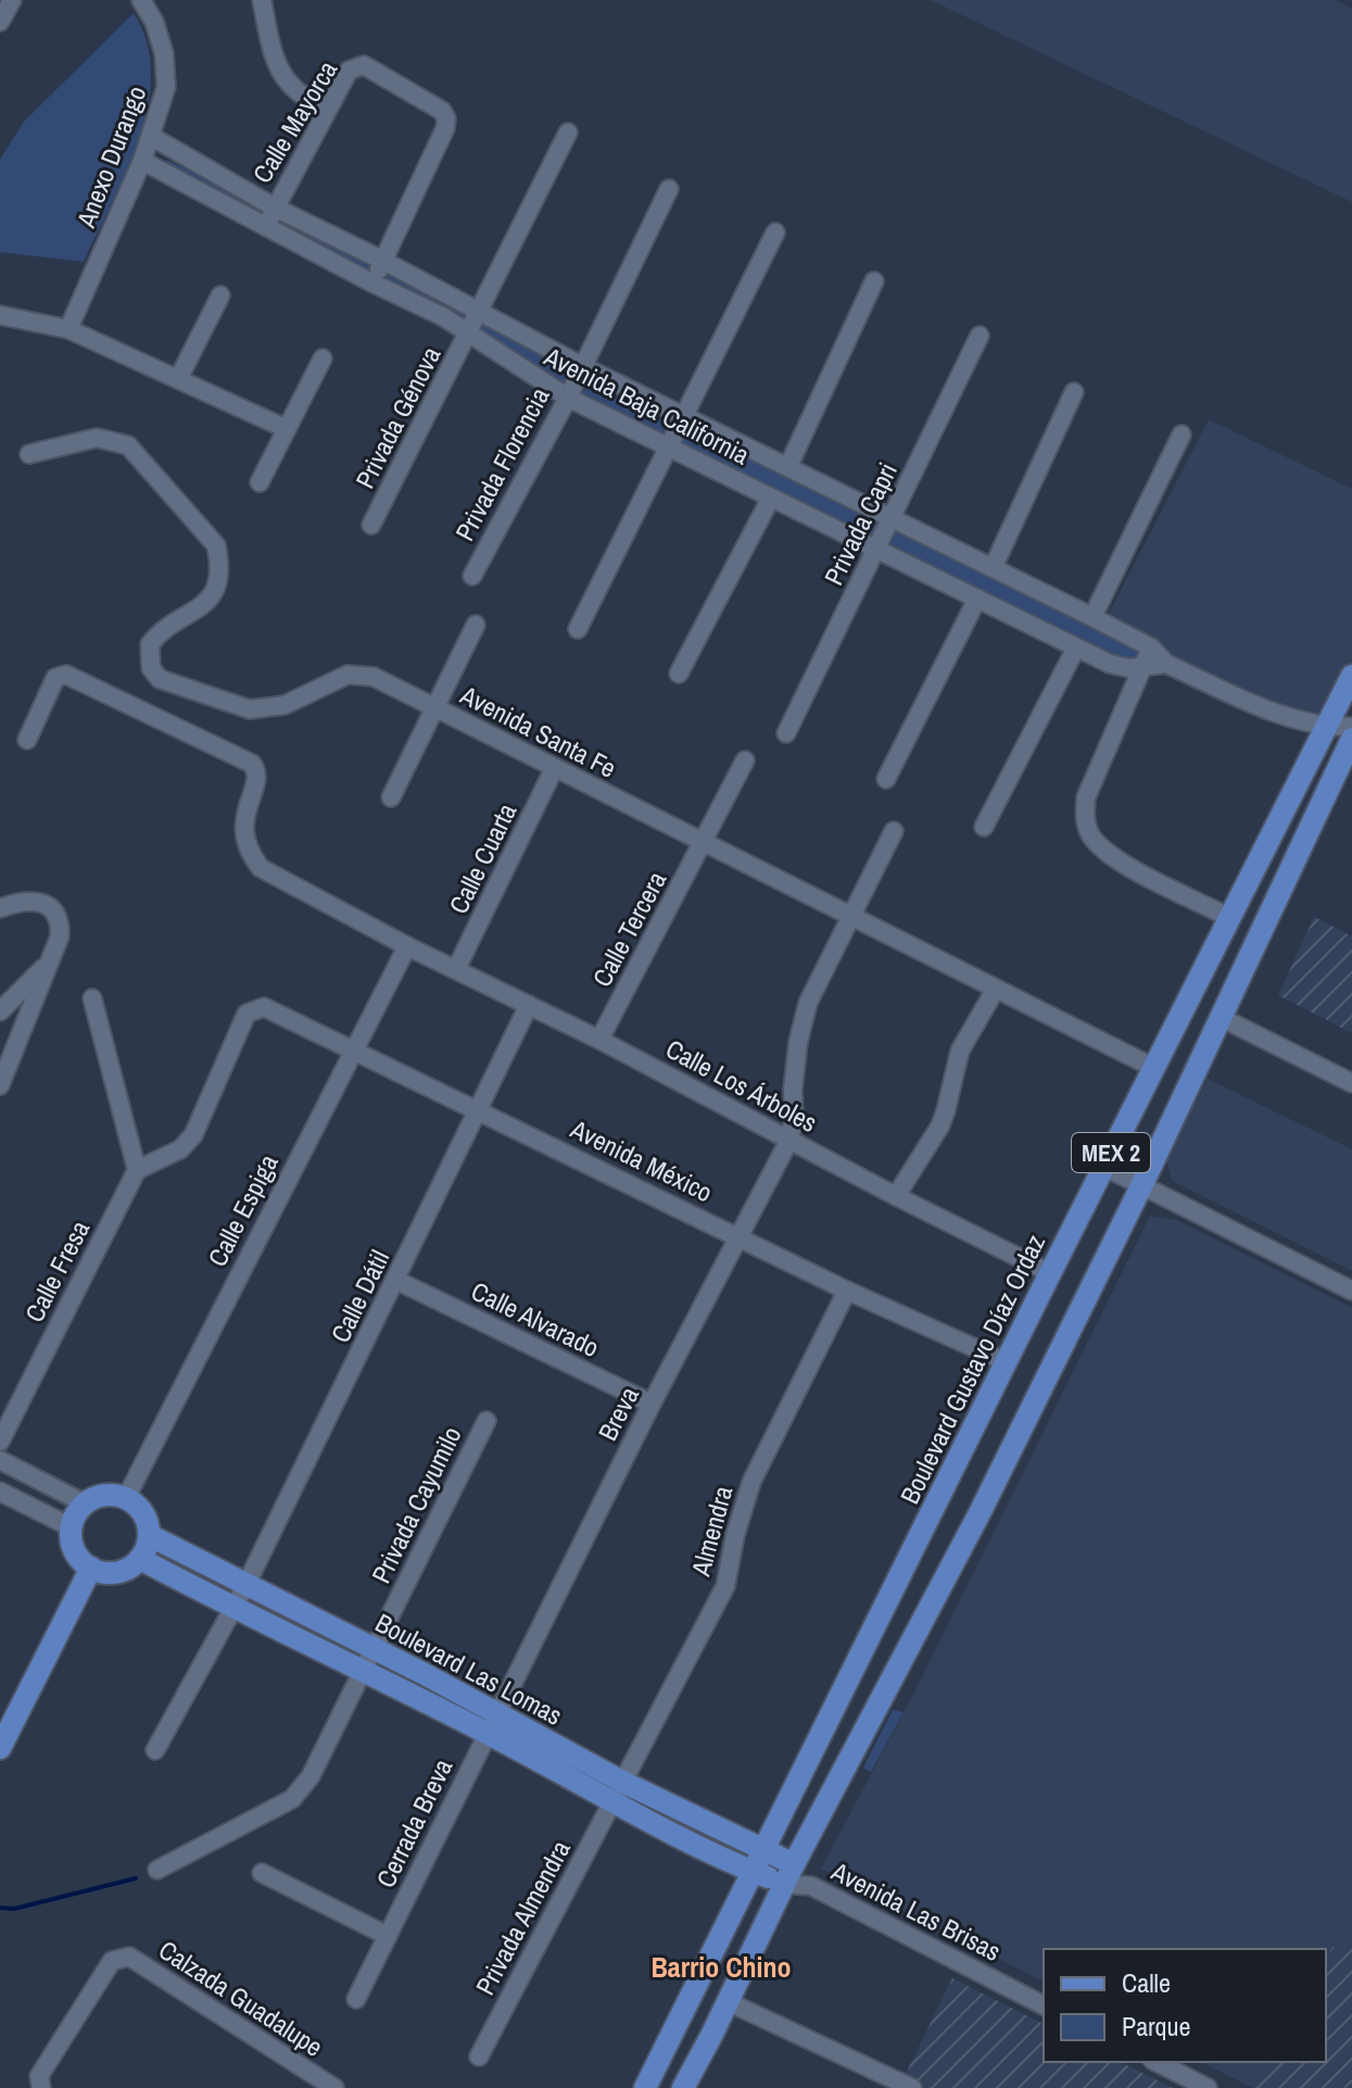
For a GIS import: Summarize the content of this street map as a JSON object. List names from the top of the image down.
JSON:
{
  "streets": {
    "main road": ["MEX 2", "Boulevard Gustavo Díaz Ordaz", "Boulevard Las Lomas"],
    "street": [
      "Calle Mayorca",
      "Anexo Durango",
      "Avenida Baja California",
      "Privada Génova",
      "Privada Florencia",
      "Privada Capri",
      "Avenida Santa Fe",
      "Calle Cuarta",
      "Calle Tercera",
      "Calle Los Árboles",
      "Avenida México",
      "Calle Espiga",
      "Calle Fresa",
      "Calle Dátil",
      "Calle Alvarado",
      "Breva",
      "Privada Cayumilo",
      "Almendra",
      "Cerrada Breva",
      "Avenida Las Brisas",
      "Privada Almendra",
      "Calzada Guadalupe"
    ]
  },
  "crossings": [
    ["Calle Mayorca", "Avenida Baja California"],
    ["Anexo Durango", "Avenida Baja California"],
    ["Avenida Baja California", "Privada Génova"],
    ["Avenida Baja California", "Privada Florencia"],
    ["Avenida Baja California", "Privada Capri"],
    ["Avenida Baja California", "Boulevard Gustavo Díaz Ordaz"],
    ["Avenida Santa Fe", "Calle Cuarta"],
    ["Avenida Santa Fe", "Calle Tercera"],
    ["Avenida Santa Fe", "Boulevard Gustavo Díaz Ordaz"],
    ["Calle Cuarta", "Calle Los Árboles"],
    ["Calle Tercera", "Calle Los Árboles"],
    ["Calle Los Árboles", "Calle Espiga"],
    ["Calle Los Árboles", "Calle Dátil"],
    ["Calle Los Árboles", "Boulevard Gustavo Díaz Ordaz"],
    ["Calle Los Árboles", "Breva"],
    ["MEX 2", "Boulevard Las Lomas"],
    ["MEX 2", "Avenida Las Brisas"],
    ["Avenida México", "Calle Espiga"],
    ["Avenida México", "Calle Fresa"],
    ["Avenida México", "Calle Dátil"],
    ["Avenida México", "Boulevard Gustavo Díaz Ordaz"],
    ["Avenida México", "Breva"],
    ["Avenida México", "Almendra"],
    ["Calle Espiga", "Boulevard Las Lomas"],
    ["Calle Dátil", "Calle Alvarado"],
    ["Calle Dátil", "Boulevard Las Lomas"],
    ["Calle Alvarado", "Breva"],
    ["Boulevard Gustavo Díaz Ordaz", "Boulevard Las Lomas"],
    ["Breva", "Boulevard Las Lomas"],
    ["Breva", "Cerrada Breva"],
    ["Privada Cayumilo", "Boulevard Las Lomas"],
    ["Almendra", "Boulevard Las Lomas"],
    ["Almendra", "Privada Almendra"],
    ["Boulevard Las Lomas", "Cerrada Breva"],
    ["Boulevard Las Lomas", "Avenida Las Brisas"],
    ["Boulevard Las Lomas", "Privada Almendra"]
  ],
  "districts": ["Barrio Chino"],
  "legend": ["Calle", "Parque"]
}
